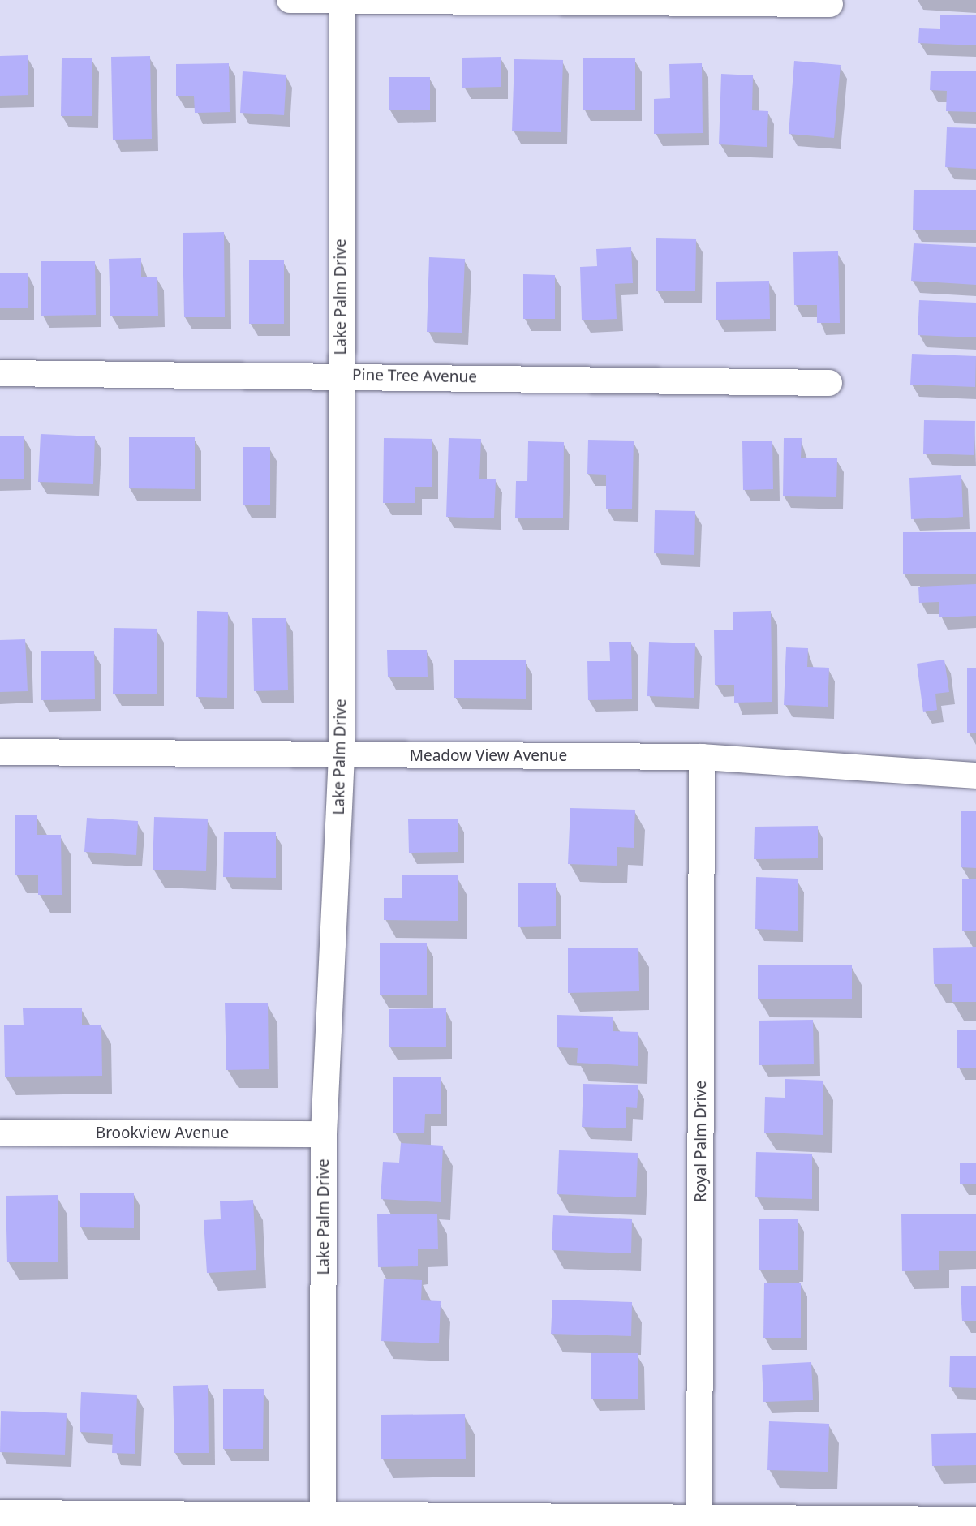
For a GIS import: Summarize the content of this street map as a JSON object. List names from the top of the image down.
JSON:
{
  "streets": {
    "street": [
      "Lake Palm Drive",
      "Pine Tree Avenue",
      "Meadow View Avenue",
      "Brookview Avenue",
      "Royal Palm Drive"
    ]
  },
  "crossings": [
    ["Lake Palm Drive", "Pine Tree Avenue"],
    ["Lake Palm Drive", "Meadow View Avenue"],
    ["Lake Palm Drive", "Brookview Avenue"],
    ["Meadow View Avenue", "Royal Palm Drive"]
  ]
}
